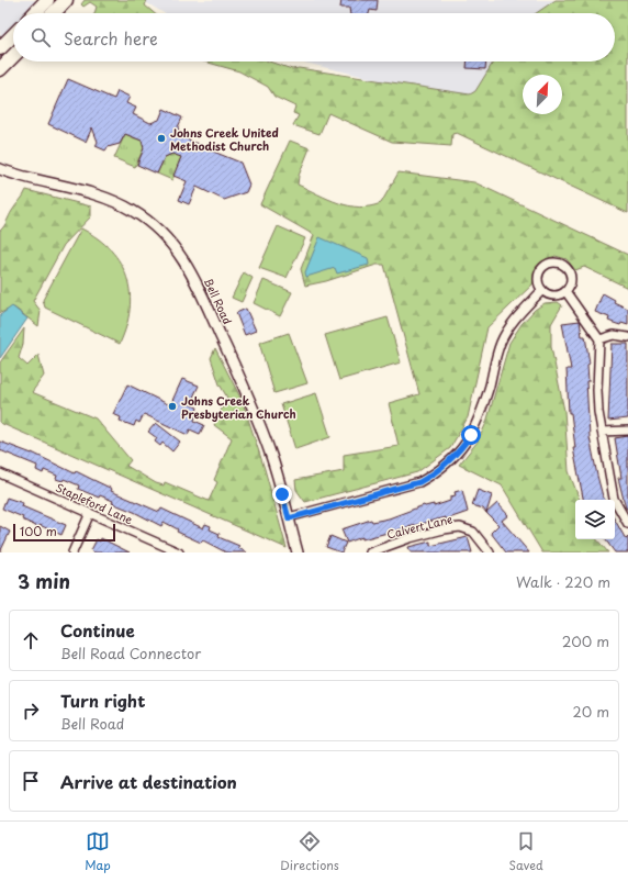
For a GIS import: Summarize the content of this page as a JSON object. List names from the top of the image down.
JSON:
{
  "streets": {
    "street": ["Bell Road", "Stapleford Lane", "Calvert Lane"]
  },
  "places": ["Johns Creek United Methodist Church", "Johns Creek Presbyterian Church"],
  "scale_bar": "100 m",
  "north": "top right",
  "page": {
    "search": "Search here",
    "scale": "100 m",
    "heading": ["3 min", "Walk · 220 m"],
    "list": [
      ["Continue", "Bell Road Connector", "200 m"],
      ["Turn right", "Bell Road", "20 m"],
      "Arrive at destination"
    ],
    "nav": ["Map", "Directions", "Saved"]
  }
}
